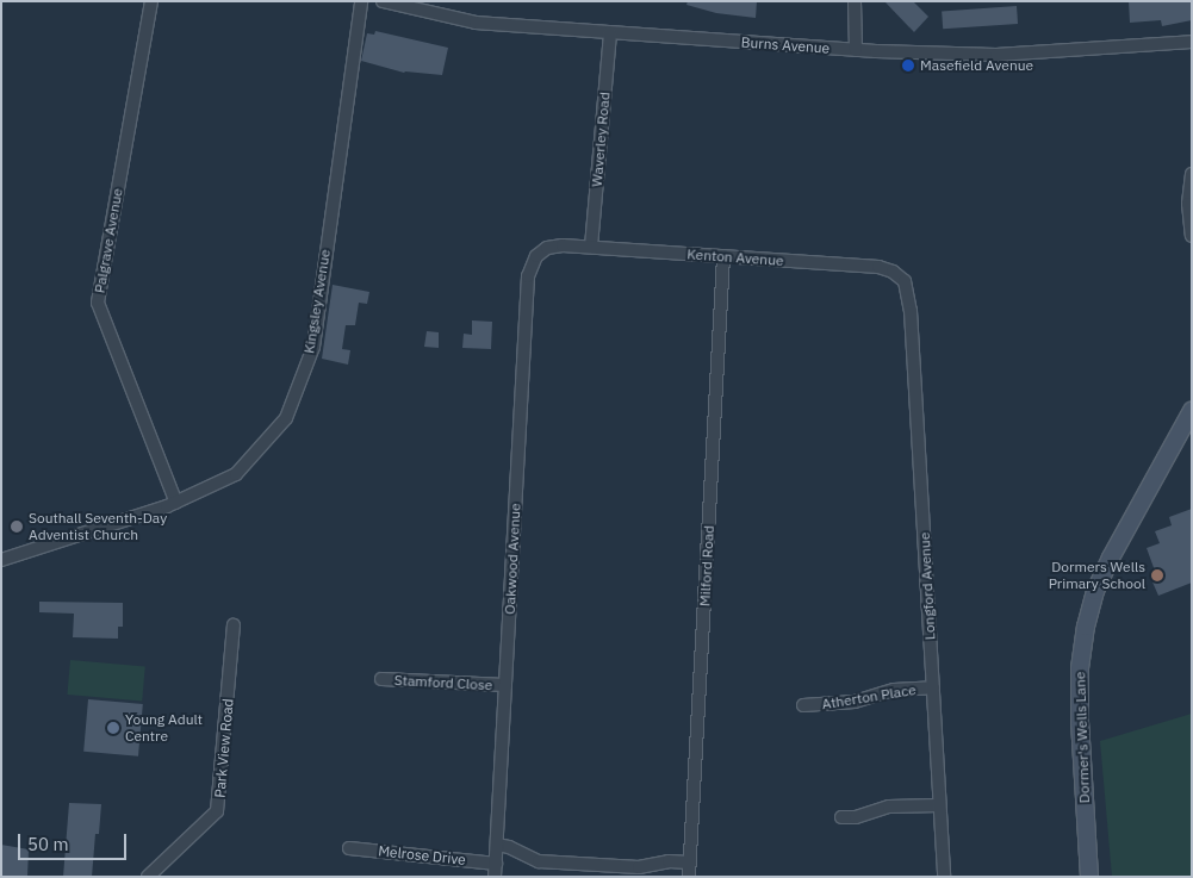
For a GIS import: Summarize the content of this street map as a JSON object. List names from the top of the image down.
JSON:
{
  "streets": {
    "street": [
      "Burns Avenue",
      "Waverley Road",
      "Palgrave Avenue",
      "Kenton Avenue",
      "Kingsley Avenue",
      "Oakwood Avenue",
      "Milford Road",
      "Longford Avenue",
      "Stamford Close",
      "Atherton Place",
      "Dormer's Wells Lane",
      "Park View Road",
      "Melrose Drive"
    ]
  },
  "crossings": [
    ["Burns Avenue", "Waverley Road"],
    ["Waverley Road", "Kenton Avenue"],
    ["Palgrave Avenue", "Kingsley Avenue"],
    ["Kenton Avenue", "Oakwood Avenue"],
    ["Kenton Avenue", "Milford Road"],
    ["Kenton Avenue", "Longford Avenue"],
    ["Oakwood Avenue", "Stamford Close"],
    ["Oakwood Avenue", "Melrose Drive"],
    ["Longford Avenue", "Atherton Place"]
  ],
  "places": [
    "Masefield Avenue",
    "Southall Seventh-Day Adventist Church",
    "Dormers Wells Primary School",
    "Young Adult Centre"
  ],
  "scale_bar": "50 m"
}
